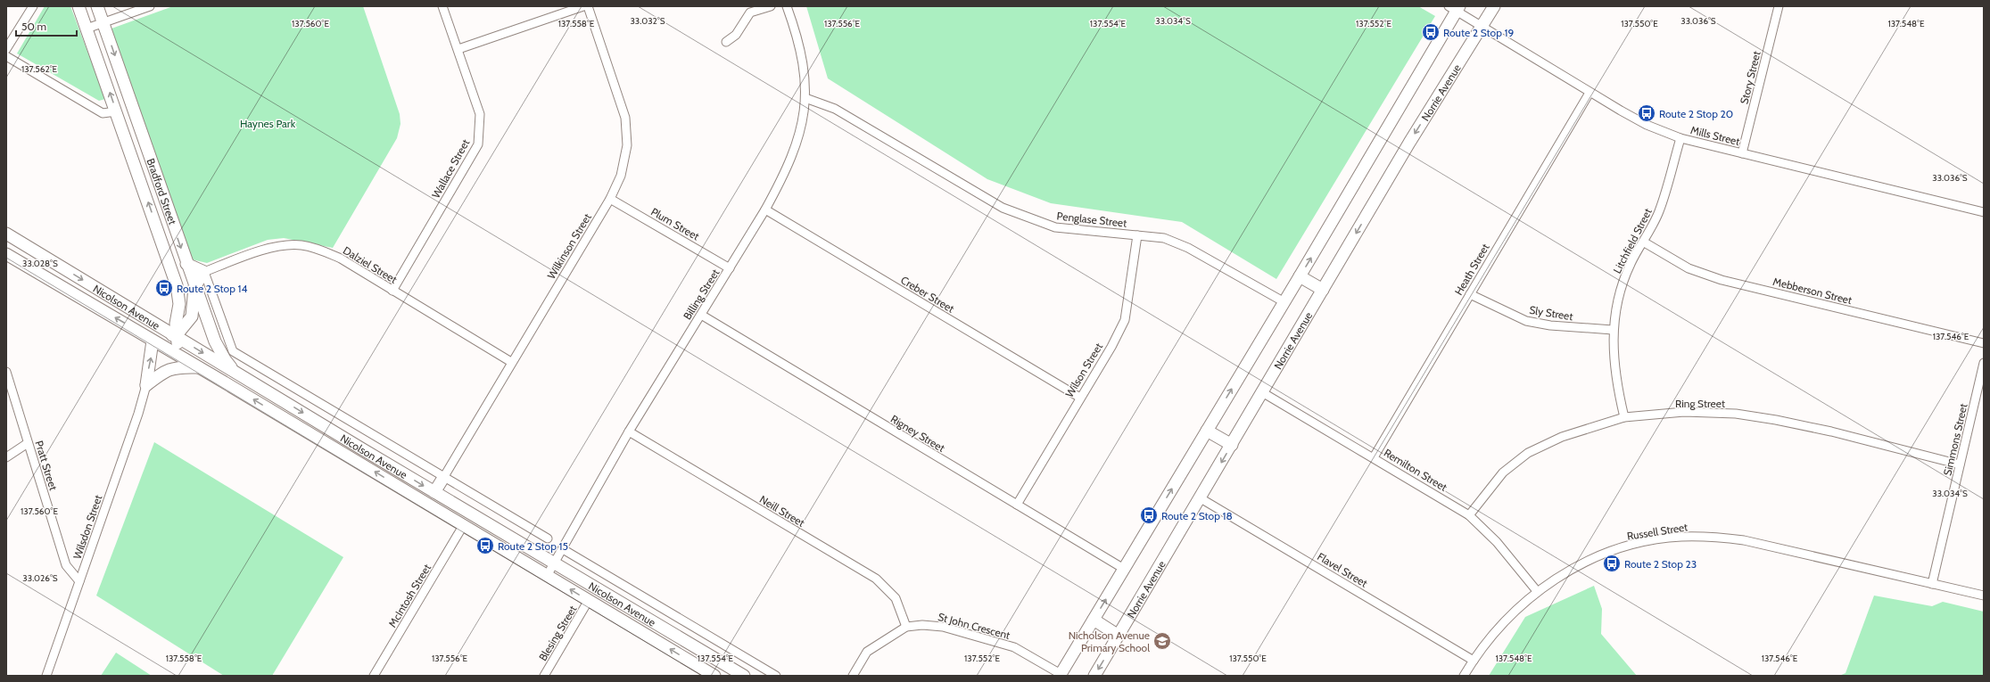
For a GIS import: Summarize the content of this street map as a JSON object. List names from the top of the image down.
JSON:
{
  "streets": {
    "main road": ["Norrie Avenue", "Bradford Street", "Nicolson Avenue"],
    "street": [
      "Story Street",
      "Mills Street",
      "Wallace Street",
      "Penglase Street",
      "Plum Street",
      "Litchfield Street",
      "Wilkinson Street",
      "Dalziel Street",
      "Heath Street",
      "Mebberson Street",
      "Billing Street",
      "Creber Street",
      "Sly Street",
      "Wilson Street",
      "Ring Street",
      "Rigney Street",
      "Simmons Street",
      "Pratt Street",
      "Remilton Street",
      "Neill Street",
      "Wilsdon Street",
      "Russell Street",
      "Flavel Street",
      "McIntosh Street",
      "St John Crescent",
      "Blesing Street"
    ]
  },
  "crossings": [
    ["Story Street", "Mills Street"],
    ["Norrie Avenue", "Mills Street"],
    ["Norrie Avenue", "Remilton Street"],
    ["Norrie Avenue", "Flavel Street"],
    ["Mills Street", "Litchfield Street"],
    ["Mills Street", "Heath Street"],
    ["Wallace Street", "Dalziel Street"],
    ["Bradford Street", "Nicolson Avenue"],
    ["Penglase Street", "Billing Street"],
    ["Penglase Street", "Wilson Street"],
    ["Plum Street", "Wilkinson Street"],
    ["Plum Street", "Billing Street"],
    ["Litchfield Street", "Mebberson Street"],
    ["Litchfield Street", "Sly Street"],
    ["Litchfield Street", "Ring Street"],
    ["Wilkinson Street", "Dalziel Street"],
    ["Wilkinson Street", "Nicolson Avenue"],
    ["Dalziel Street", "Nicolson Avenue"],
    ["Heath Street", "Sly Street"],
    ["Heath Street", "Remilton Street"],
    ["Billing Street", "Creber Street"],
    ["Billing Street", "Nicolson Avenue"],
    ["Billing Street", "Rigney Street"],
    ["Billing Street", "Neill Street"],
    ["Creber Street", "Wilson Street"],
    ["Nicolson Avenue", "McIntosh Street"],
    ["Nicolson Avenue", "Blesing Street"],
    ["Wilson Street", "Rigney Street"],
    ["Ring Street", "Simmons Street"],
    ["Ring Street", "Remilton Street"],
    ["Simmons Street", "Russell Street"],
    ["Pratt Street", "Wilsdon Street"],
    ["Remilton Street", "Russell Street"],
    ["Neill Street", "St John Crescent"],
    ["Russell Street", "Flavel Street"]
  ],
  "parks": ["Haynes Park"],
  "places": {
    "bus stop": [
      "Route 2 Stop 19",
      "Route 2 Stop 20",
      "Route 2 Stop 14",
      "Route 2 Stop 18",
      "Route 2 Stop 15",
      "Route 2 Stop 23"
    ],
    "school or university": ["Nicholson Avenue Primary School"]
  },
  "scale_bar": "50 m",
  "coordinates": [
    "33.032°S",
    "33.034°S",
    "33.036°S",
    "137.560°E",
    "137.558°E",
    "137.556°E",
    "137.554°E",
    "137.552°E",
    "137.550°E",
    "137.548°E",
    "137.562°E",
    "33.028°S",
    "137.546°E",
    "33.026°S"
  ]
}
